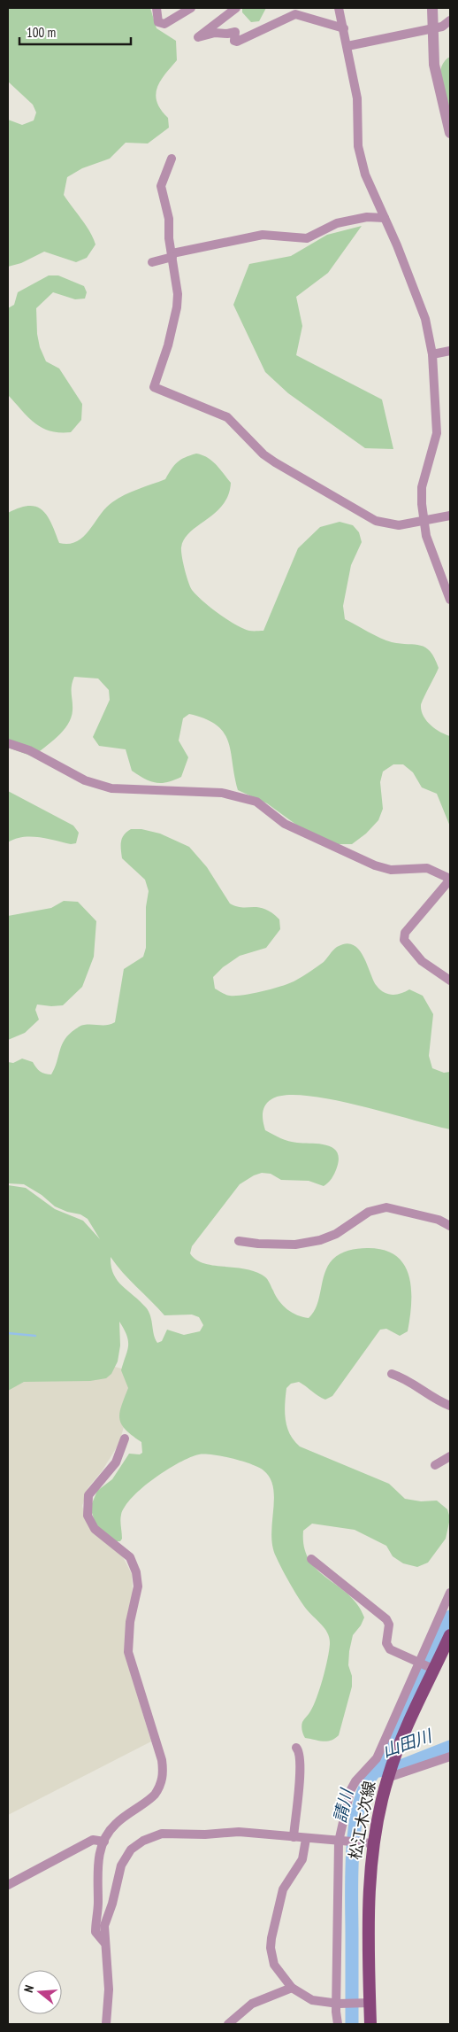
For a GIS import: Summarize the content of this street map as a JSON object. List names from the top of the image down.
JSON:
{
  "streets": {
    "main road": ["松江木次線"]
  },
  "water": ["山田川", "請川"],
  "scale_bar": "100 m",
  "north": "left"
}
